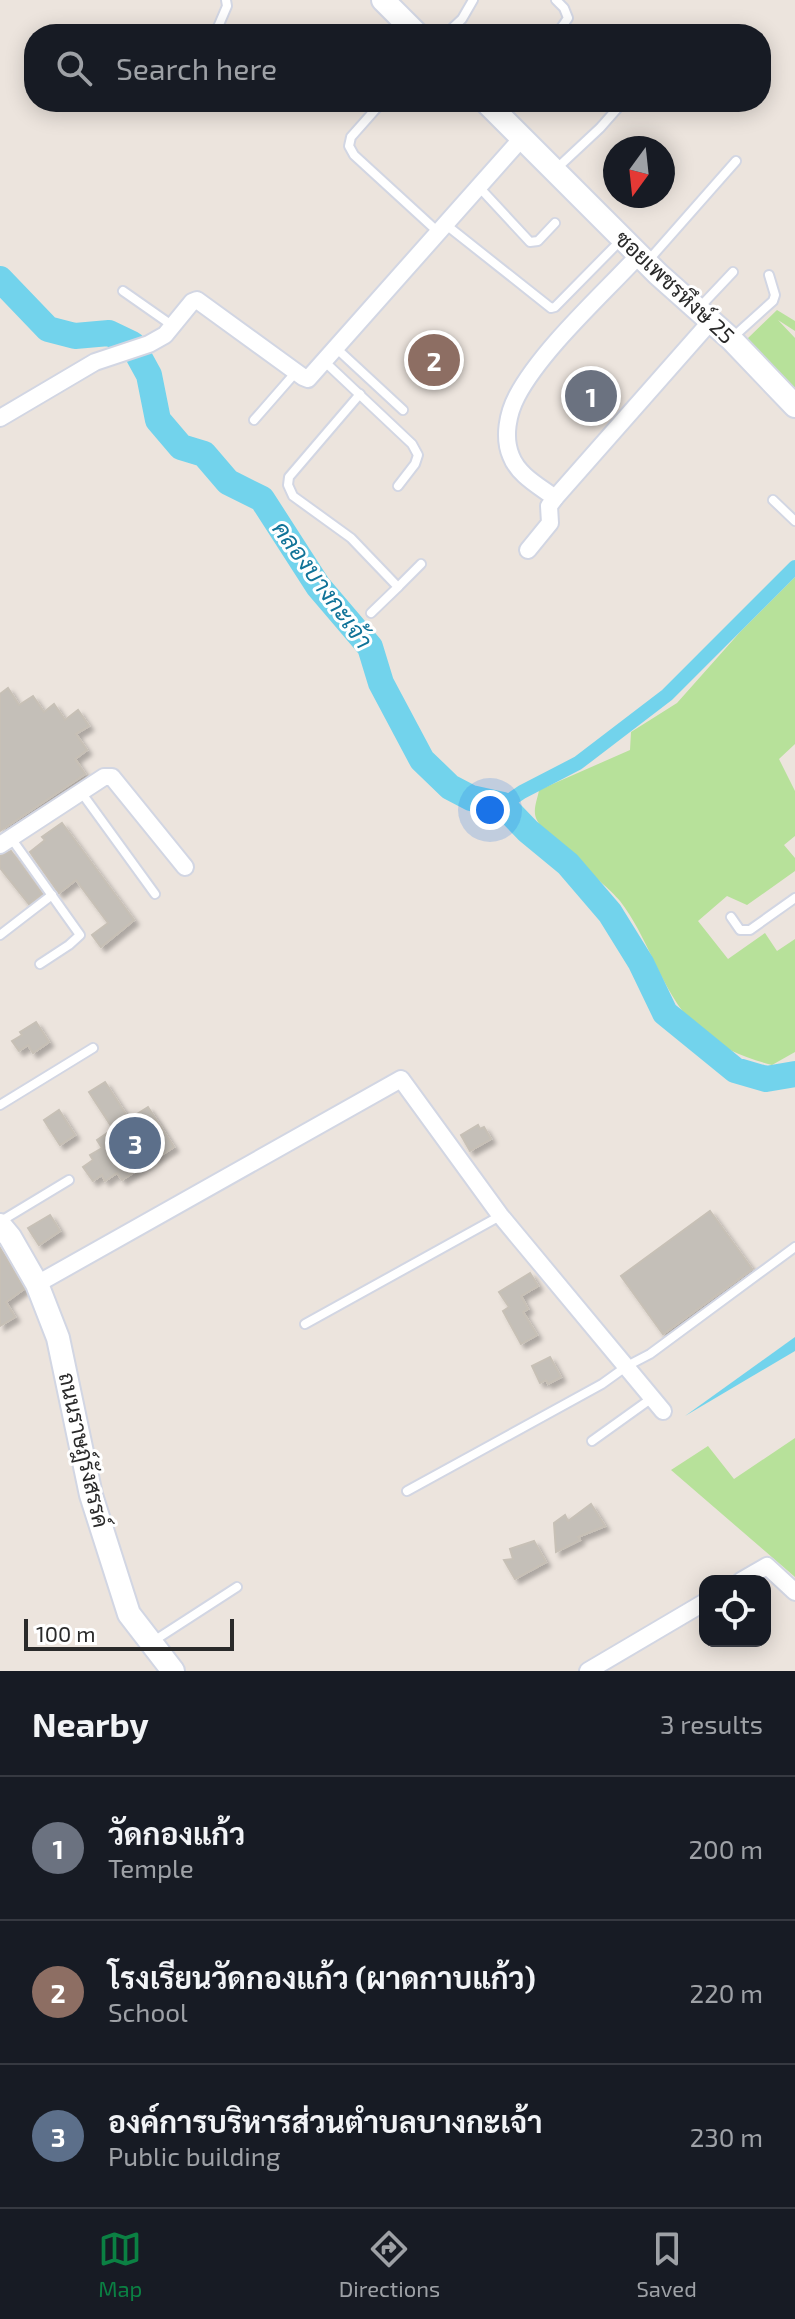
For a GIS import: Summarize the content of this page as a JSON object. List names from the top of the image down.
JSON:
{
  "streets": {
    "street": ["ซอยเพชรหึงษ์ 25", "ถนนราษฎ์รังสรรค์"]
  },
  "water": ["คลองบางกะเจ้า"],
  "scale_bar": "100 m",
  "north": "bottom",
  "page": {
    "search": "Search here",
    "pins": ["2", "1", "3"],
    "scale": "100 m",
    "heading": ["Nearby", "3 results"],
    "list": [
      {
        "mark": "1",
        "name": "วัดกองแก้ว",
        "note": "Temple",
        "value": "200 m"
      },
      {
        "mark": "2",
        "name": "โรงเรียนวัดกองแก้ว (ผาดกาบแก้ว)",
        "note": "School",
        "value": "220 m"
      },
      {
        "mark": "3",
        "name": "องค์การบริหารส่วนตำบลบางกะเจ้า",
        "note": "Public building",
        "value": "230 m"
      }
    ],
    "nav": ["Map", "Directions", "Saved"]
  }
}
